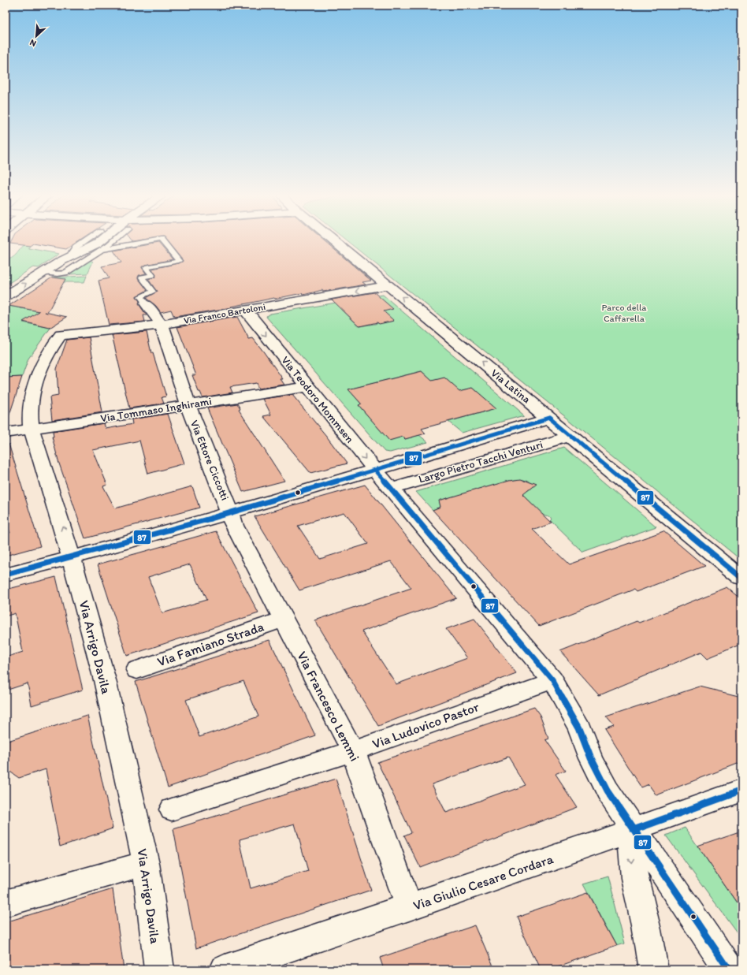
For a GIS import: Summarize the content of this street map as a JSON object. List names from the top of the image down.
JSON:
{
  "streets": {
    "street": [
      "Via Franco Bartoloni",
      "Via Latina",
      "Via Teodoro Mommsen",
      "Via Tommaso Inghirami",
      "Via Ettore Ciccotti",
      "Largo Pietro Tacchi Venturi",
      "Via Famiano Strada",
      "Via Arrigo Davila",
      "Via Francesco Lemmi",
      "Via Ludovico Pastor",
      "Via Giulio Cesare Cordara"
    ]
  },
  "crossings": [
    ["Via Franco Bartoloni", "Via Latina"],
    ["Via Franco Bartoloni", "Via Teodoro Mommsen"],
    ["Via Franco Bartoloni", "Via Ettore Ciccotti"],
    ["Via Franco Bartoloni", "Via Arrigo Davila"],
    ["Via Latina", "Largo Pietro Tacchi Venturi"],
    ["Via Teodoro Mommsen", "Via Tommaso Inghirami"],
    ["Via Teodoro Mommsen", "Largo Pietro Tacchi Venturi"],
    ["Via Teodoro Mommsen", "Via Ludovico Pastor"],
    ["Via Teodoro Mommsen", "Via Giulio Cesare Cordara"],
    ["Via Tommaso Inghirami", "Via Ettore Ciccotti"],
    ["Via Tommaso Inghirami", "Via Arrigo Davila"],
    ["Via Ettore Ciccotti", "Largo Pietro Tacchi Venturi"],
    ["Via Ettore Ciccotti", "Via Francesco Lemmi"],
    ["Largo Pietro Tacchi Venturi", "Via Arrigo Davila"],
    ["Largo Pietro Tacchi Venturi", "Via Francesco Lemmi"],
    ["Via Famiano Strada", "Via Francesco Lemmi"],
    ["Via Francesco Lemmi", "Via Ludovico Pastor"],
    ["Via Francesco Lemmi", "Via Giulio Cesare Cordara"]
  ],
  "one_way": ["Via Franco Bartoloni", "Via Latina"],
  "parks": ["Parco della Caffarella"],
  "lines": ["transit line 87"],
  "north": "bottom left"
}
